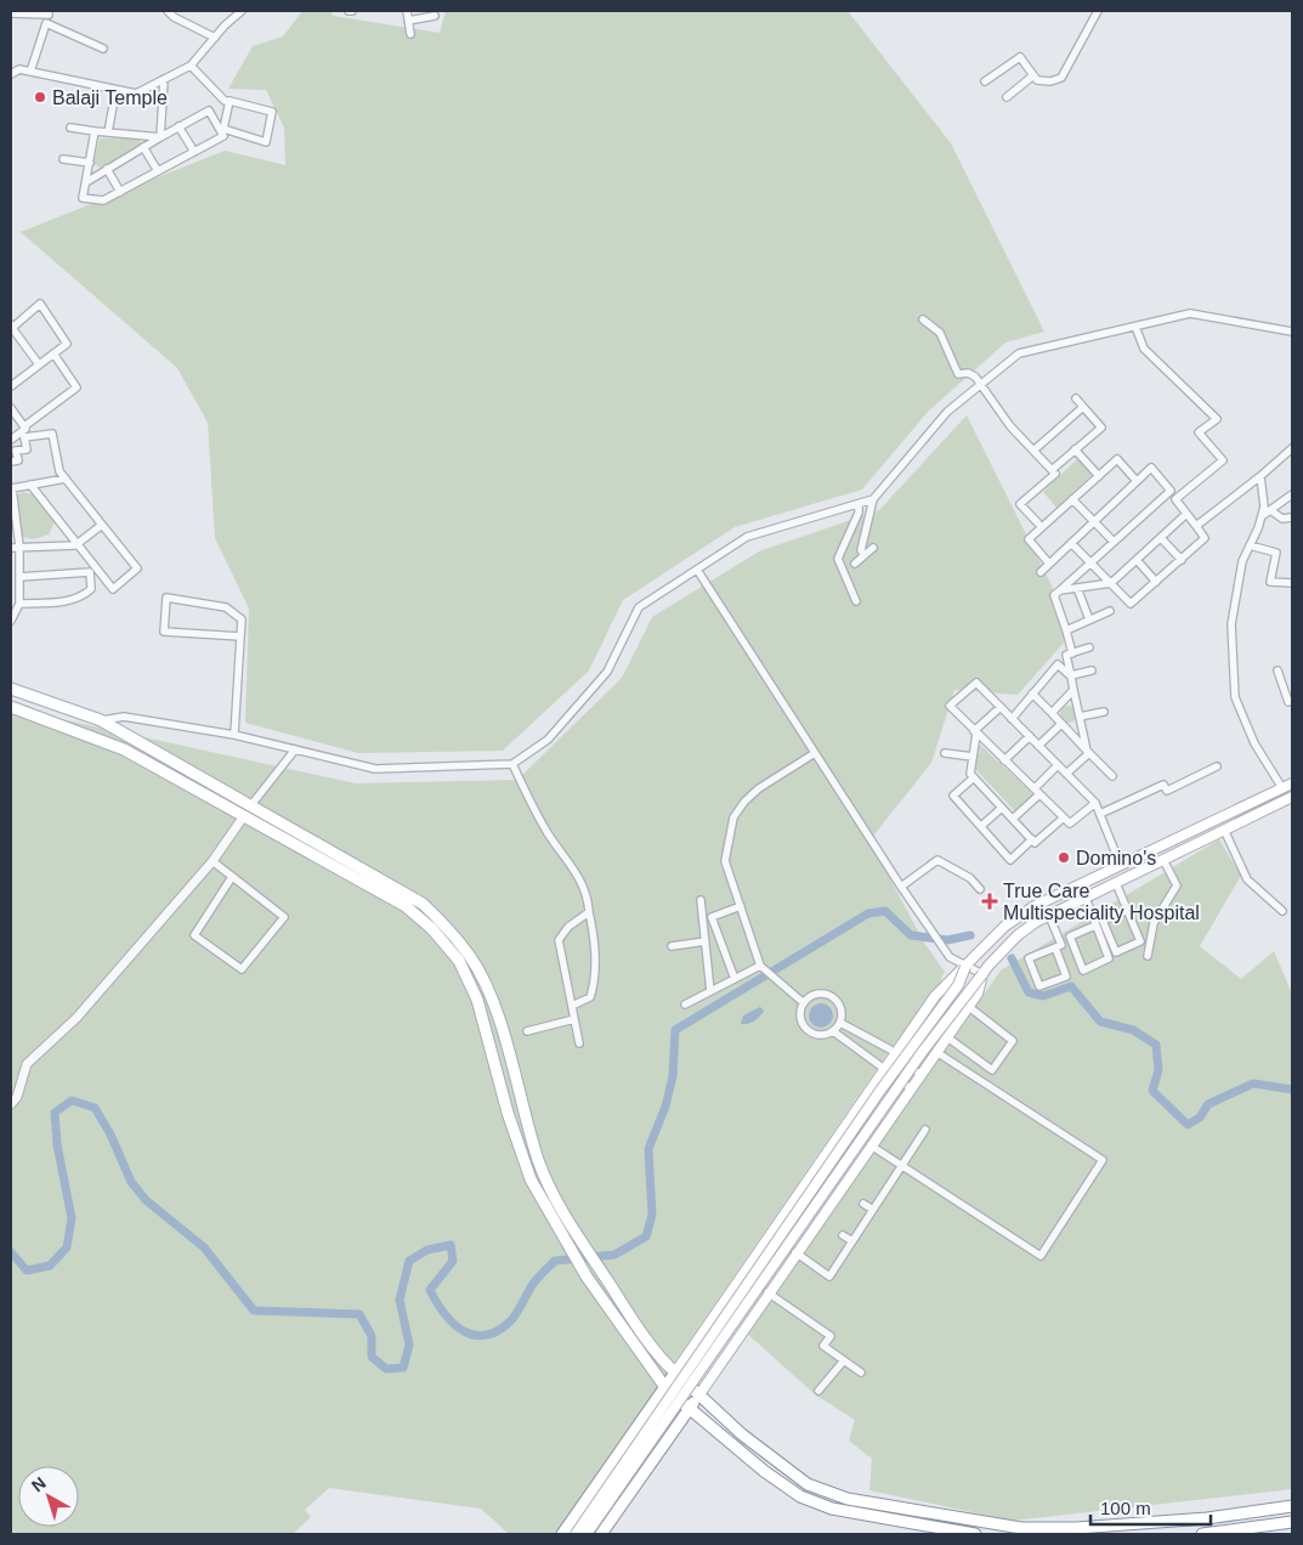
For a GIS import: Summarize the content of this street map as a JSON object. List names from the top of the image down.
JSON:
{
  "places": {
    "other": ["Balaji Temple", "Domino's"],
    "health": ["True Care Multispeciality Hospital"]
  },
  "scale_bar": "100 m",
  "north": "top left"
}
